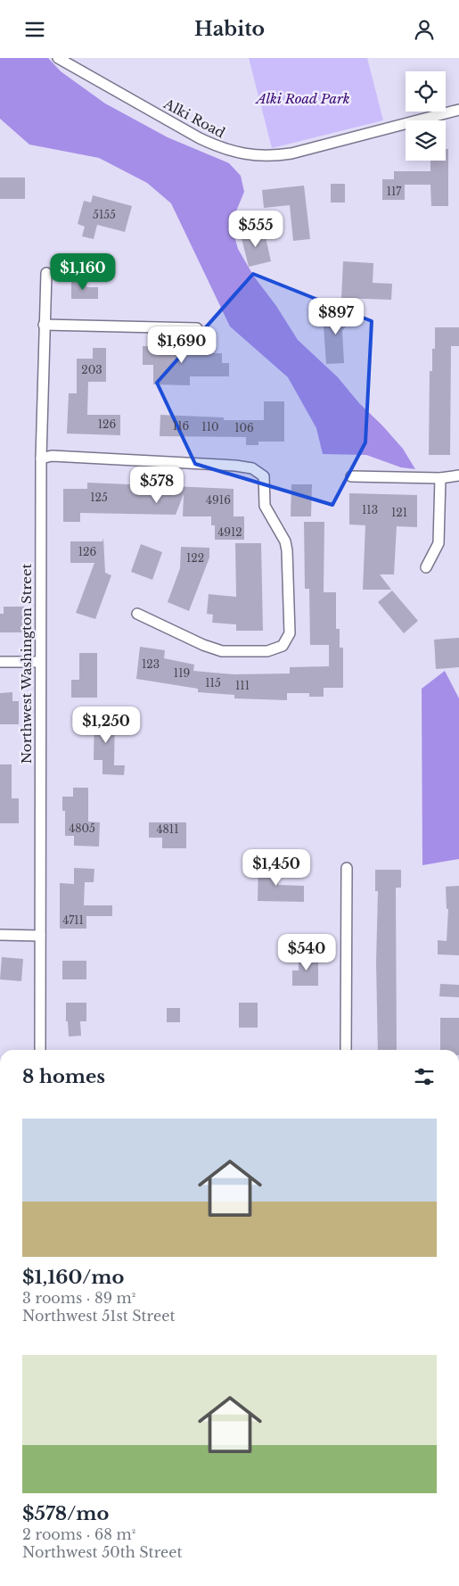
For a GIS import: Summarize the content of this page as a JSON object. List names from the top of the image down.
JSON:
{
  "streets": {
    "street": ["Alki Road", "Northwest Washington Street"]
  },
  "parks": ["Alki Road Park"],
  "house_numbers": [
    "117",
    "5155",
    "203",
    "126",
    "116",
    "110",
    "106",
    "125",
    "4916",
    "113",
    "121",
    "4912",
    "126",
    "122",
    "123",
    "119",
    "115",
    "111",
    "4805",
    "4811",
    "4711"
  ],
  "page": {
    "header": "Habito",
    "price": [
      "$555",
      "$1,160",
      "$897",
      "$1,690",
      "$578",
      "$1,250",
      "$1,450",
      "$540"
    ],
    "heading": "8 homes",
    "list": [
      {
        "name": "$1,160/mo",
        "note": "3 rooms · 89 m² · Northwest 51st Street"
      },
      {
        "name": "$578/mo",
        "note": "2 rooms · 68 m² · Northwest 50th Street"
      }
    ]
  }
}
